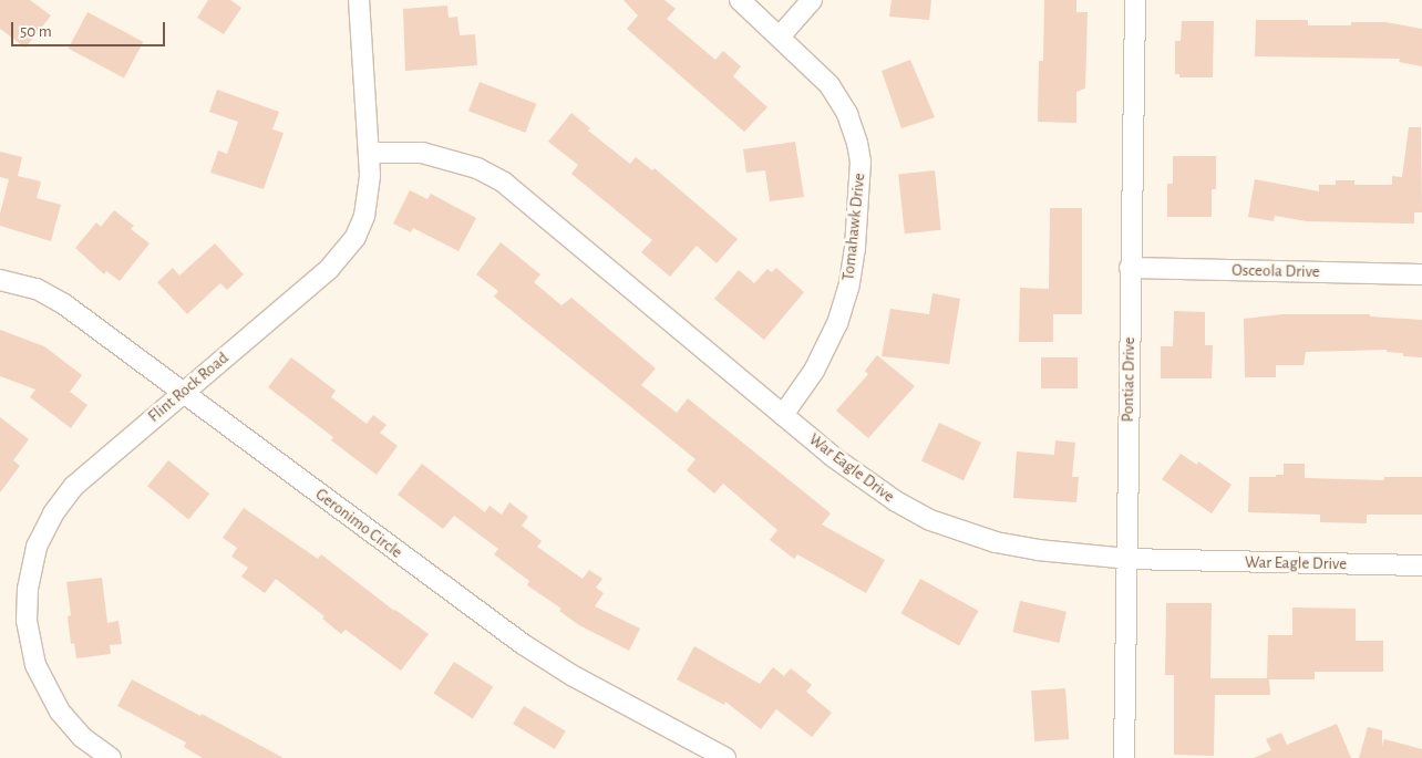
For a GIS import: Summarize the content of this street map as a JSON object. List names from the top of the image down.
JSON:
{
  "streets": {
    "street": [
      "Tomahawk Drive",
      "Osceola Drive",
      "Pontiac Drive",
      "Flint Rock Road",
      "War Eagle Drive",
      "Geronimo Circle"
    ]
  },
  "crossings": [
    ["Tomahawk Drive", "War Eagle Drive"],
    ["Osceola Drive", "Pontiac Drive"],
    ["Pontiac Drive", "War Eagle Drive"],
    ["Flint Rock Road", "War Eagle Drive"],
    ["Flint Rock Road", "Geronimo Circle"]
  ],
  "scale_bar": "50 m"
}
